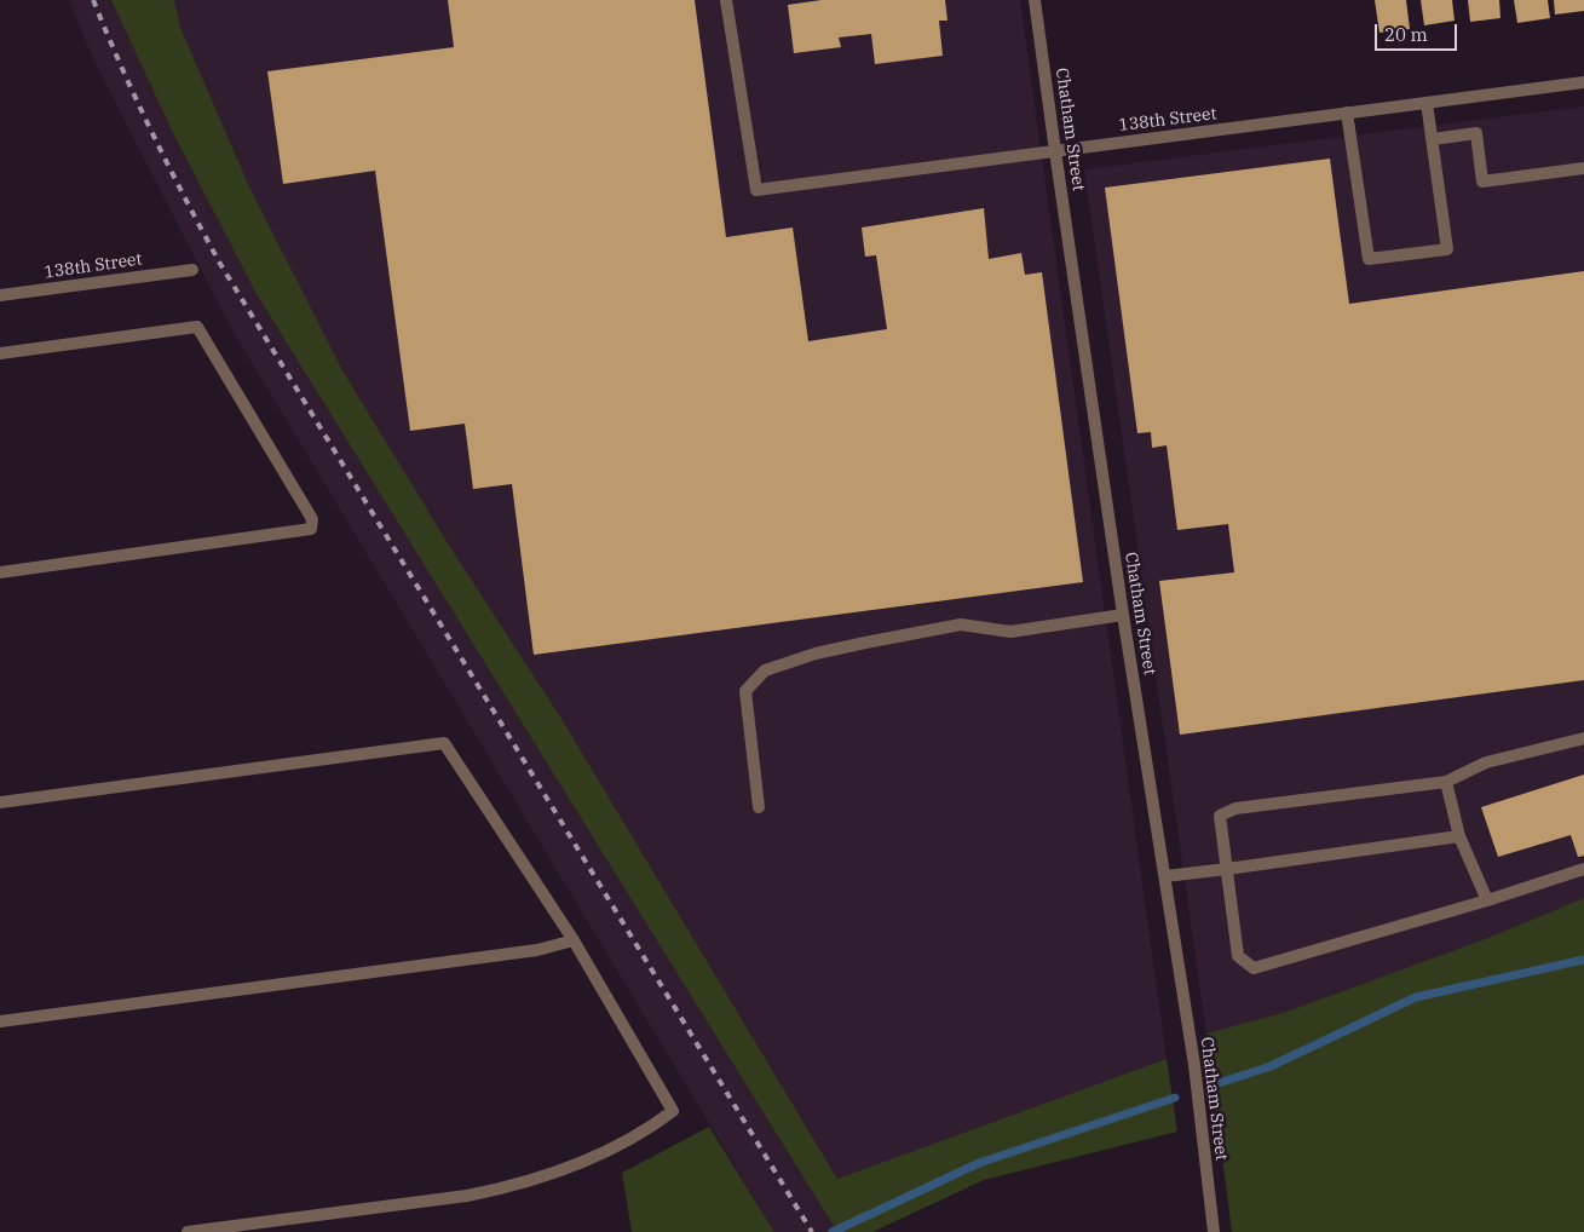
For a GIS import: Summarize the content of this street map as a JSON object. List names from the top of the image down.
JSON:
{
  "streets": {
    "street": ["138th Street", "Chatham Street"]
  },
  "crossings": [
    ["138th Street", "Chatham Street"]
  ],
  "scale_bar": "20 m"
}
